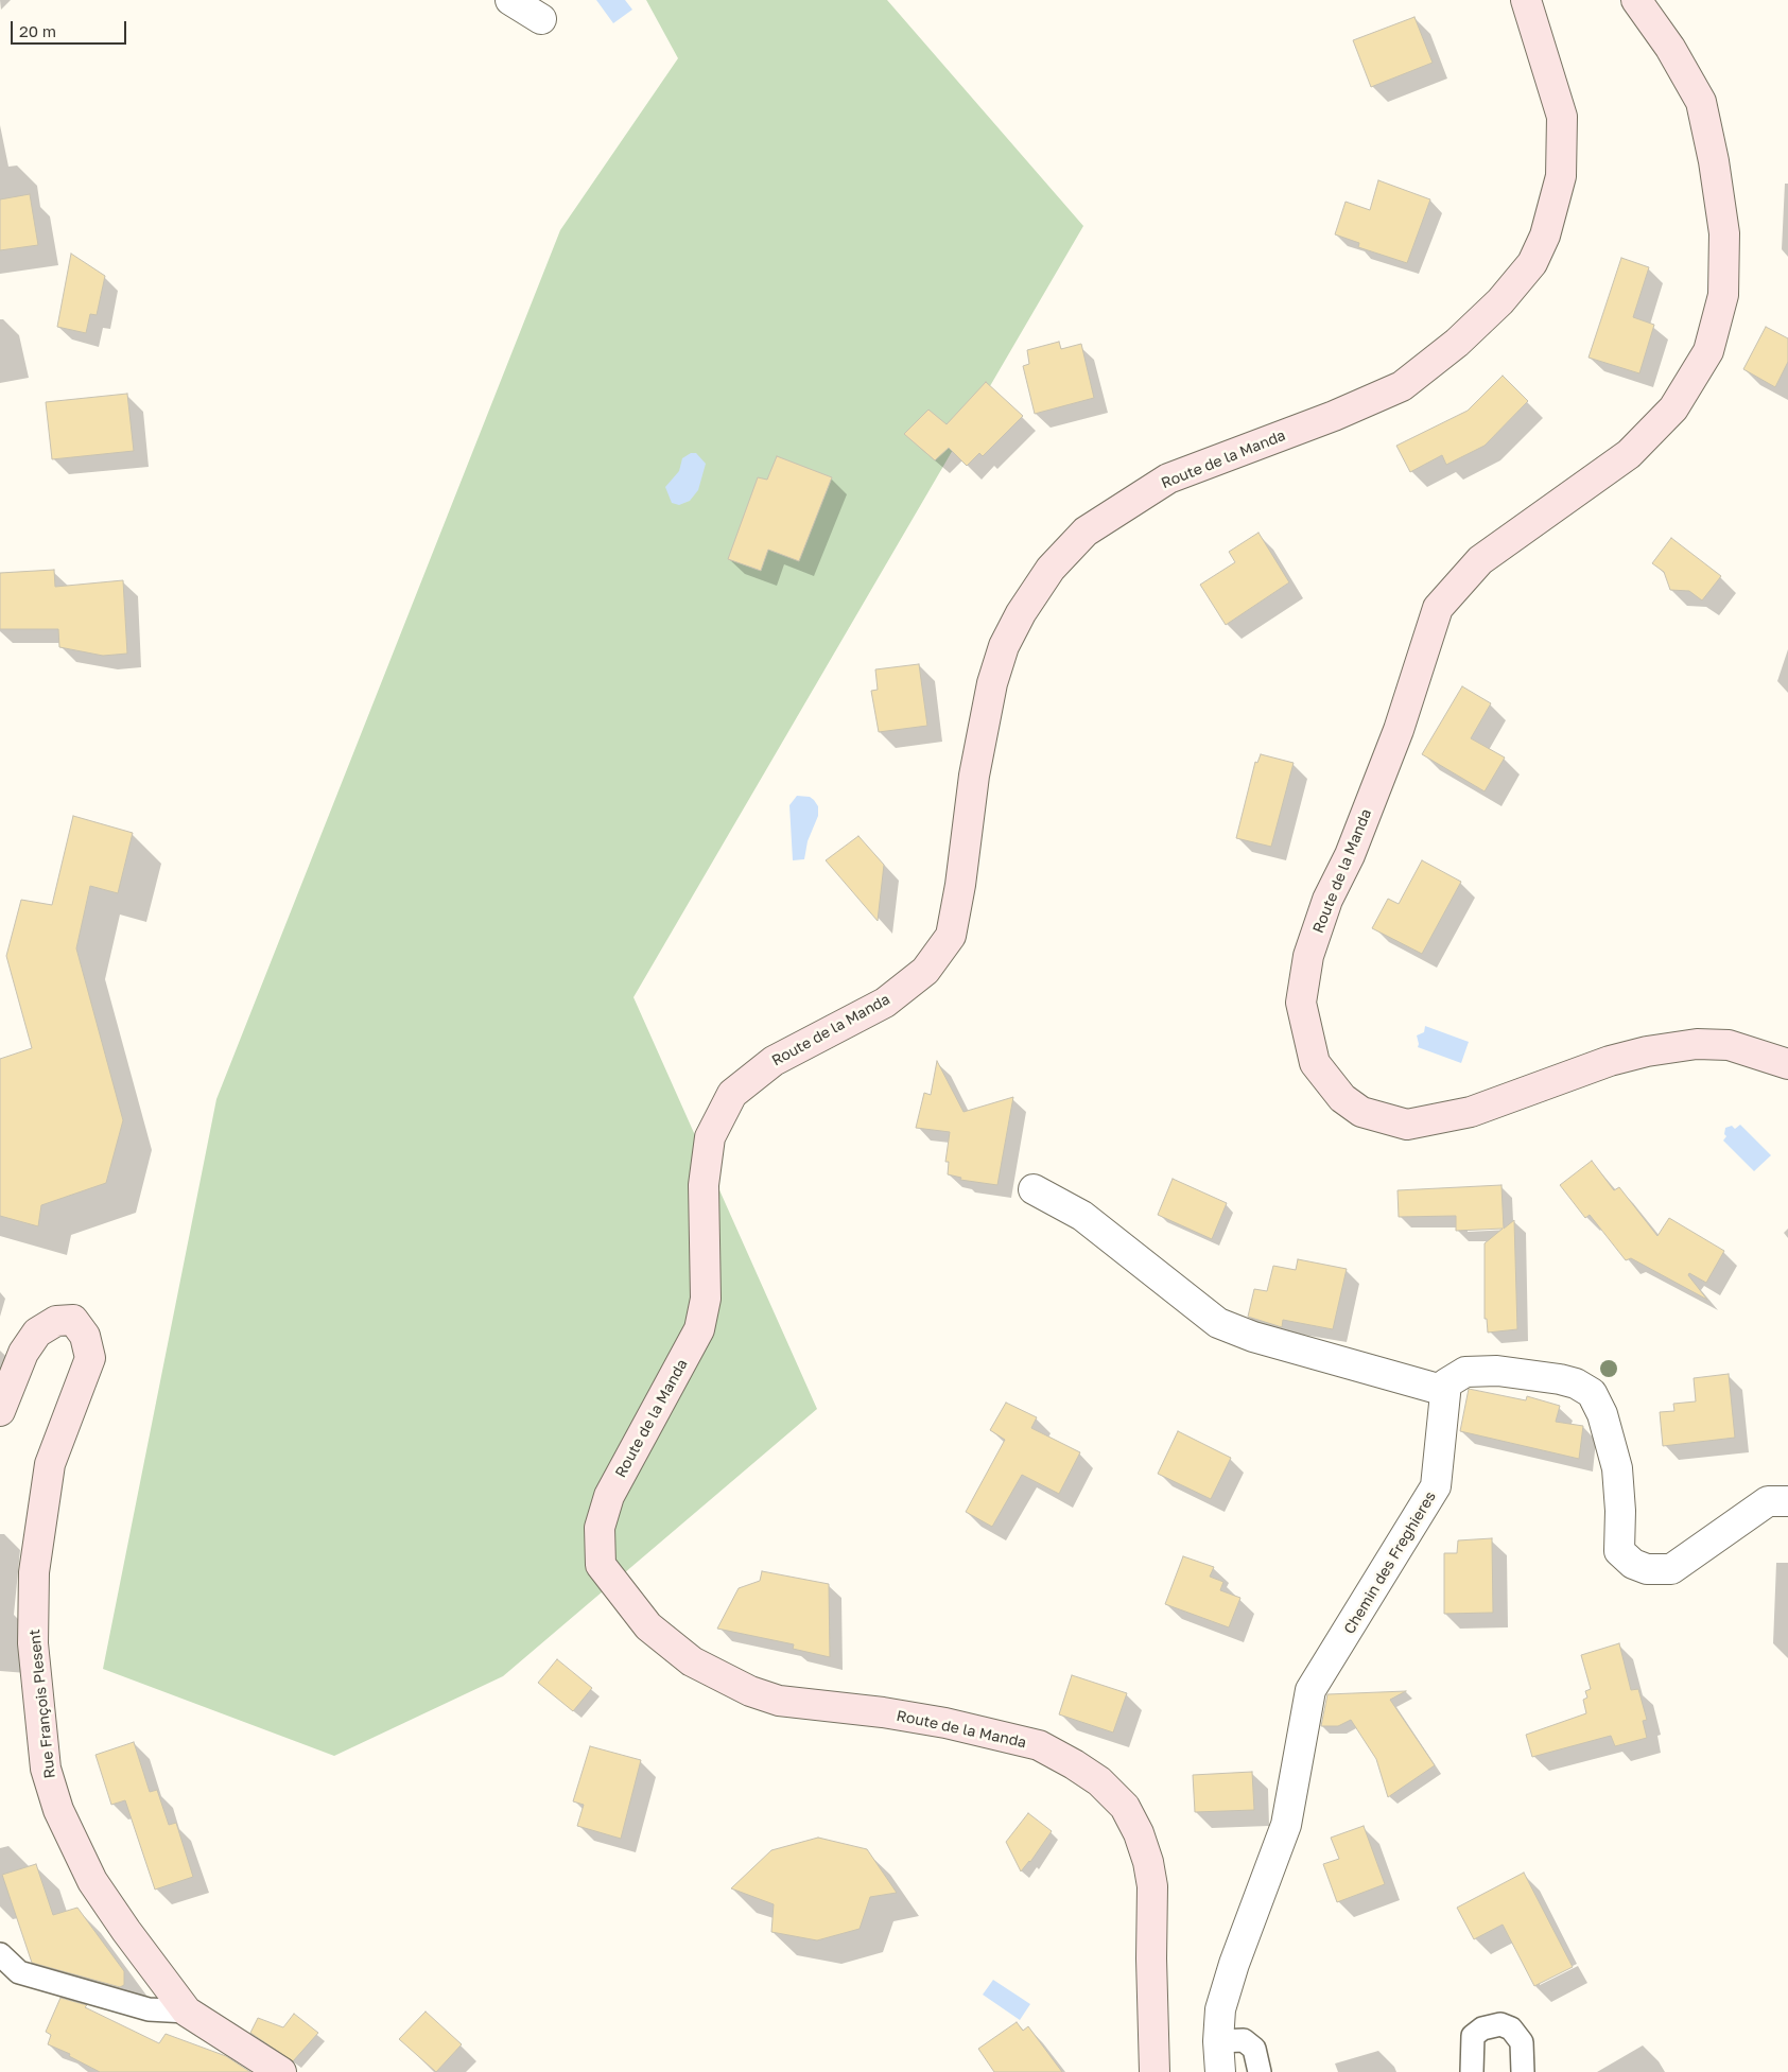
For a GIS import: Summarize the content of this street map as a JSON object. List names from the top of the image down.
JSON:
{
  "streets": {
    "main road": ["Route de la Manda", "Rue François Plesent"],
    "street": ["Chemin des Freghieres"]
  },
  "scale_bar": "20 m"
}
